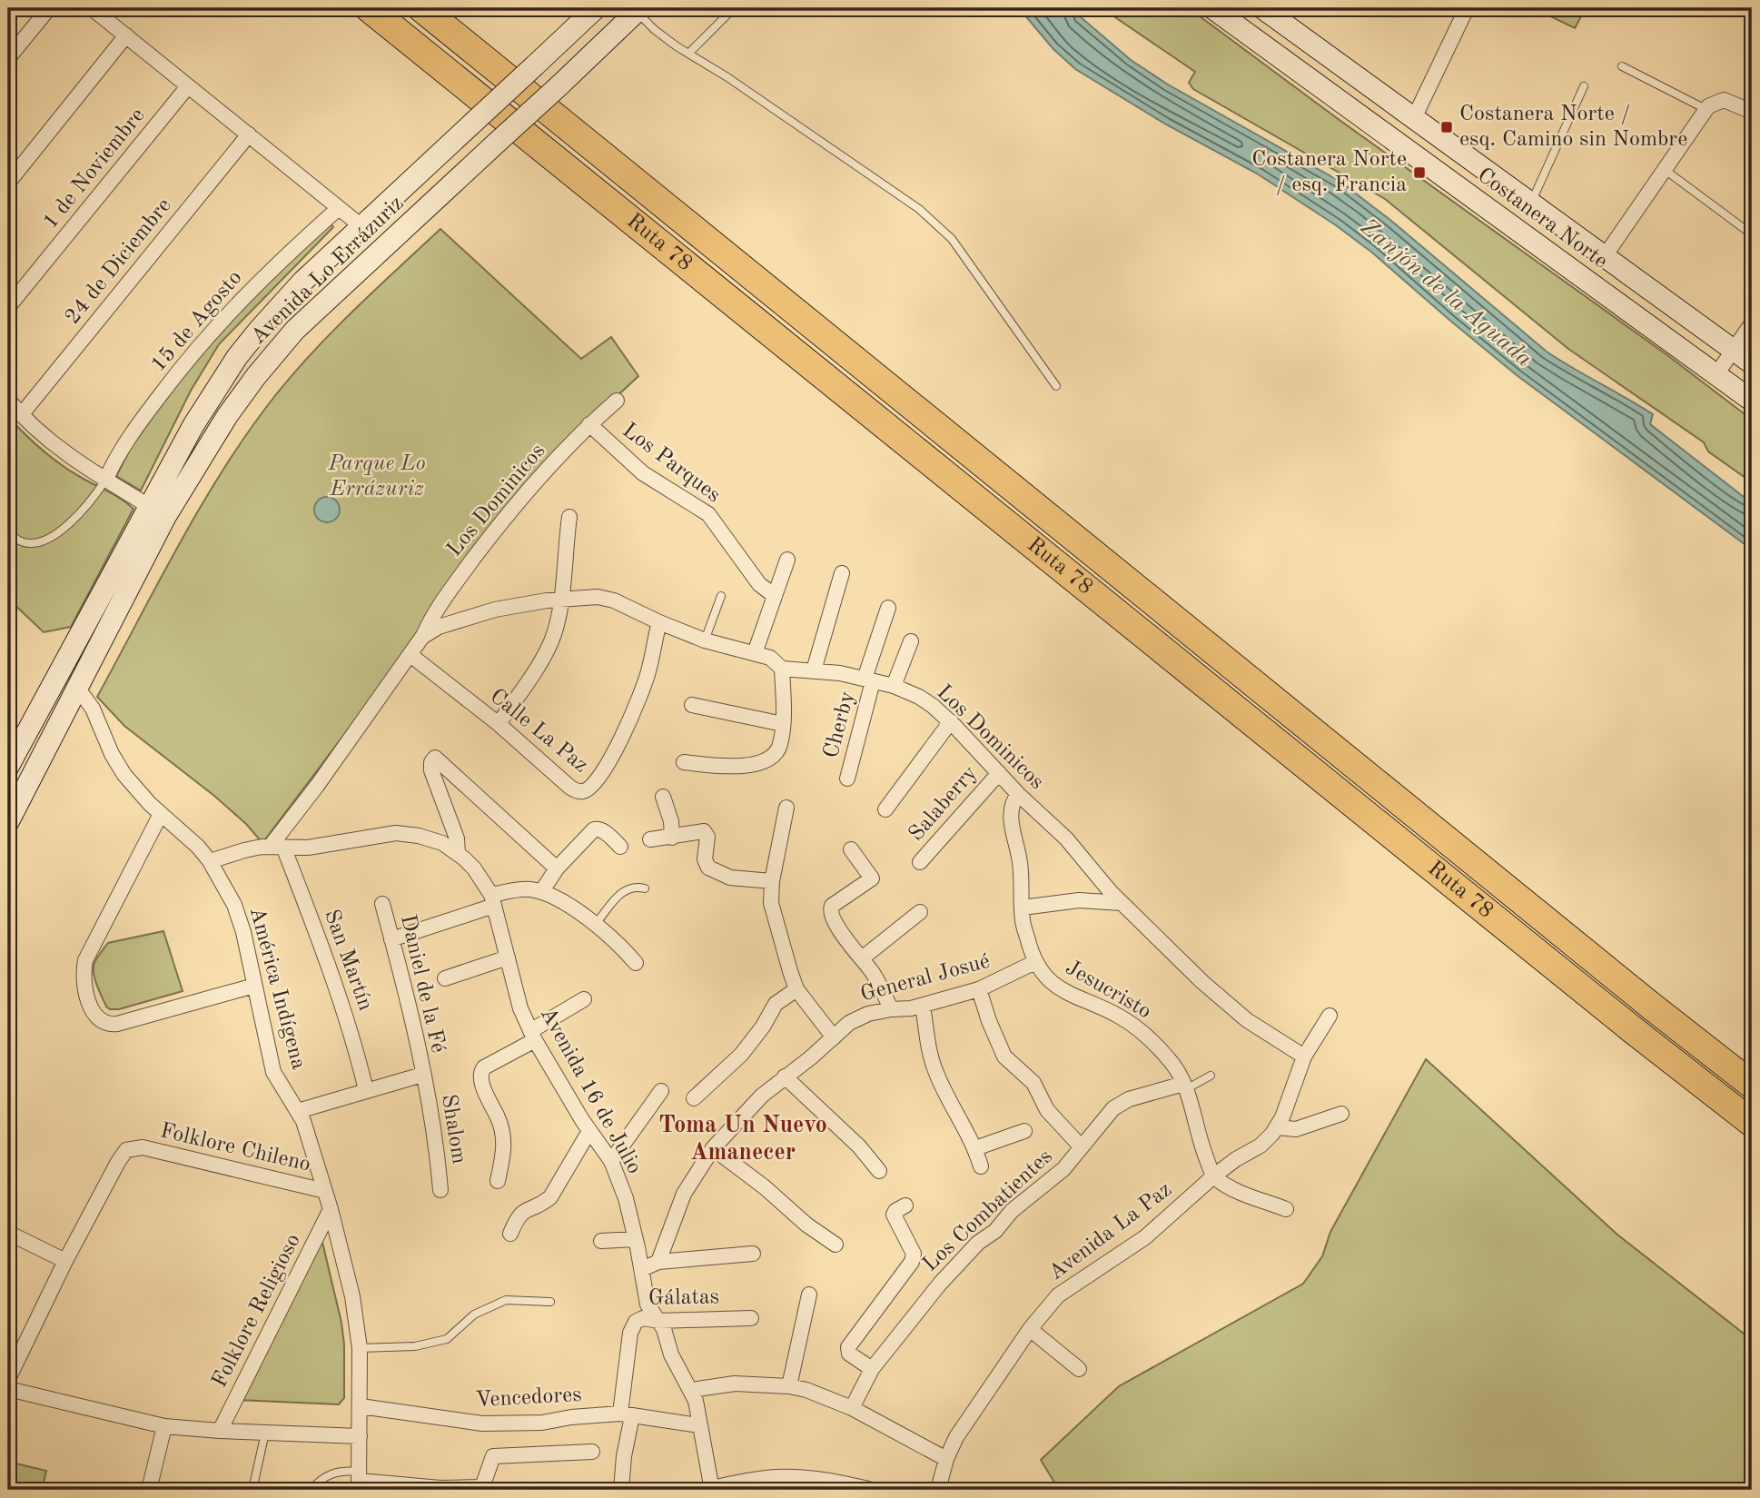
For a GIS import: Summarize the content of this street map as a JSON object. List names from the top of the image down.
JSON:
{
  "streets": {
    "highway": ["Ruta 78"],
    "main road": ["Costanera Norte", "Avenida Lo Errázuriz"],
    "street": [
      "1 de Noviembre",
      "24 de Diciembre",
      "15 de Agosto",
      "Los Parques",
      "Los Dominicos",
      "Cherby",
      "Calle La Paz",
      "Salaberry",
      "San Martín",
      "General Josué",
      "Daniel de la Fé",
      "América Indígena",
      "Jesucristo",
      "Avenida 16 de Julio",
      "Shalom",
      "Folklore Chileno",
      "Los Combatientes",
      "Avenida La Paz",
      "Gálatas",
      "Folklore Religioso",
      "Vencedores"
    ]
  },
  "crossings": [
    ["Avenida Lo Errázuriz", "América Indígena"],
    ["Los Parques", "Los Dominicos"],
    ["Los Dominicos", "Cherby"],
    ["Los Dominicos", "Calle La Paz"],
    ["Los Dominicos", "Salaberry"],
    ["Los Dominicos", "San Martín"],
    ["Los Dominicos", "Jesucristo"],
    ["Los Dominicos", "Avenida 16 de Julio"],
    ["Los Dominicos", "Avenida La Paz"],
    ["San Martín", "Avenida 16 de Julio"],
    ["General Josué", "Jesucristo"],
    ["Daniel de la Fé", "Shalom"],
    ["América Indígena", "Avenida 16 de Julio"],
    ["América Indígena", "Folklore Chileno"],
    ["América Indígena", "Folklore Religioso"],
    ["América Indígena", "Vencedores"],
    ["Jesucristo", "Los Combatientes"],
    ["Jesucristo", "Avenida La Paz"],
    ["Avenida 16 de Julio", "Gálatas"],
    ["Avenida 16 de Julio", "Vencedores"],
    ["Gálatas", "Vencedores"]
  ],
  "districts": ["Toma Un Nuevo Amanecer"],
  "water": ["Zanjón de la Aguada"],
  "parks": ["Parque Lo Errázuriz"],
  "places": {
    "transit": ["Costanera Norte / esq. Camino sin Nombre", "Costanera Norte / esq. Francia"]
  }
}
